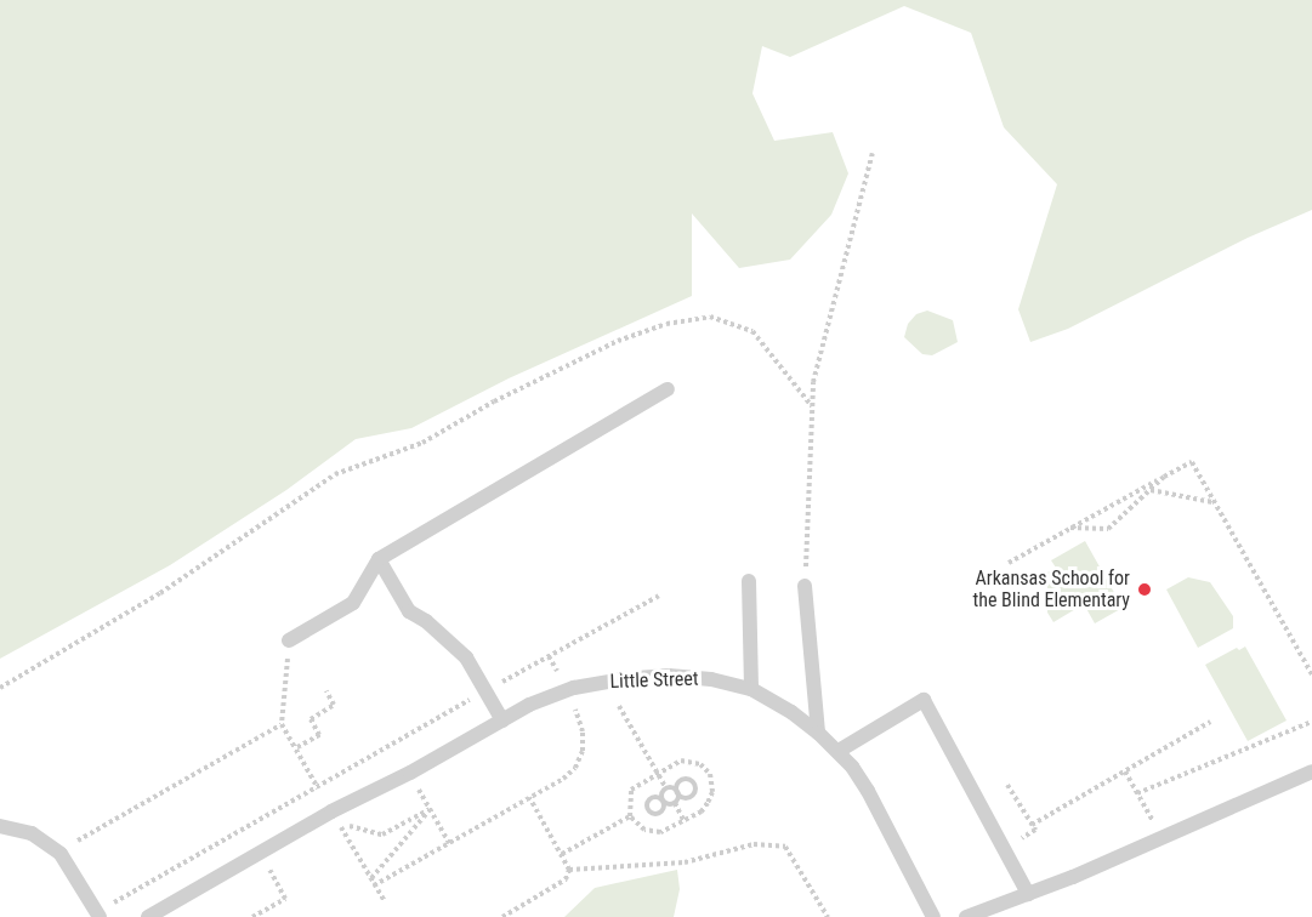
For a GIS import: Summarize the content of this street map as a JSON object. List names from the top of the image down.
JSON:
{
  "streets": {
    "lane": ["Little Street"]
  },
  "places": ["Arkansas School for the Blind Elementary"]
}
